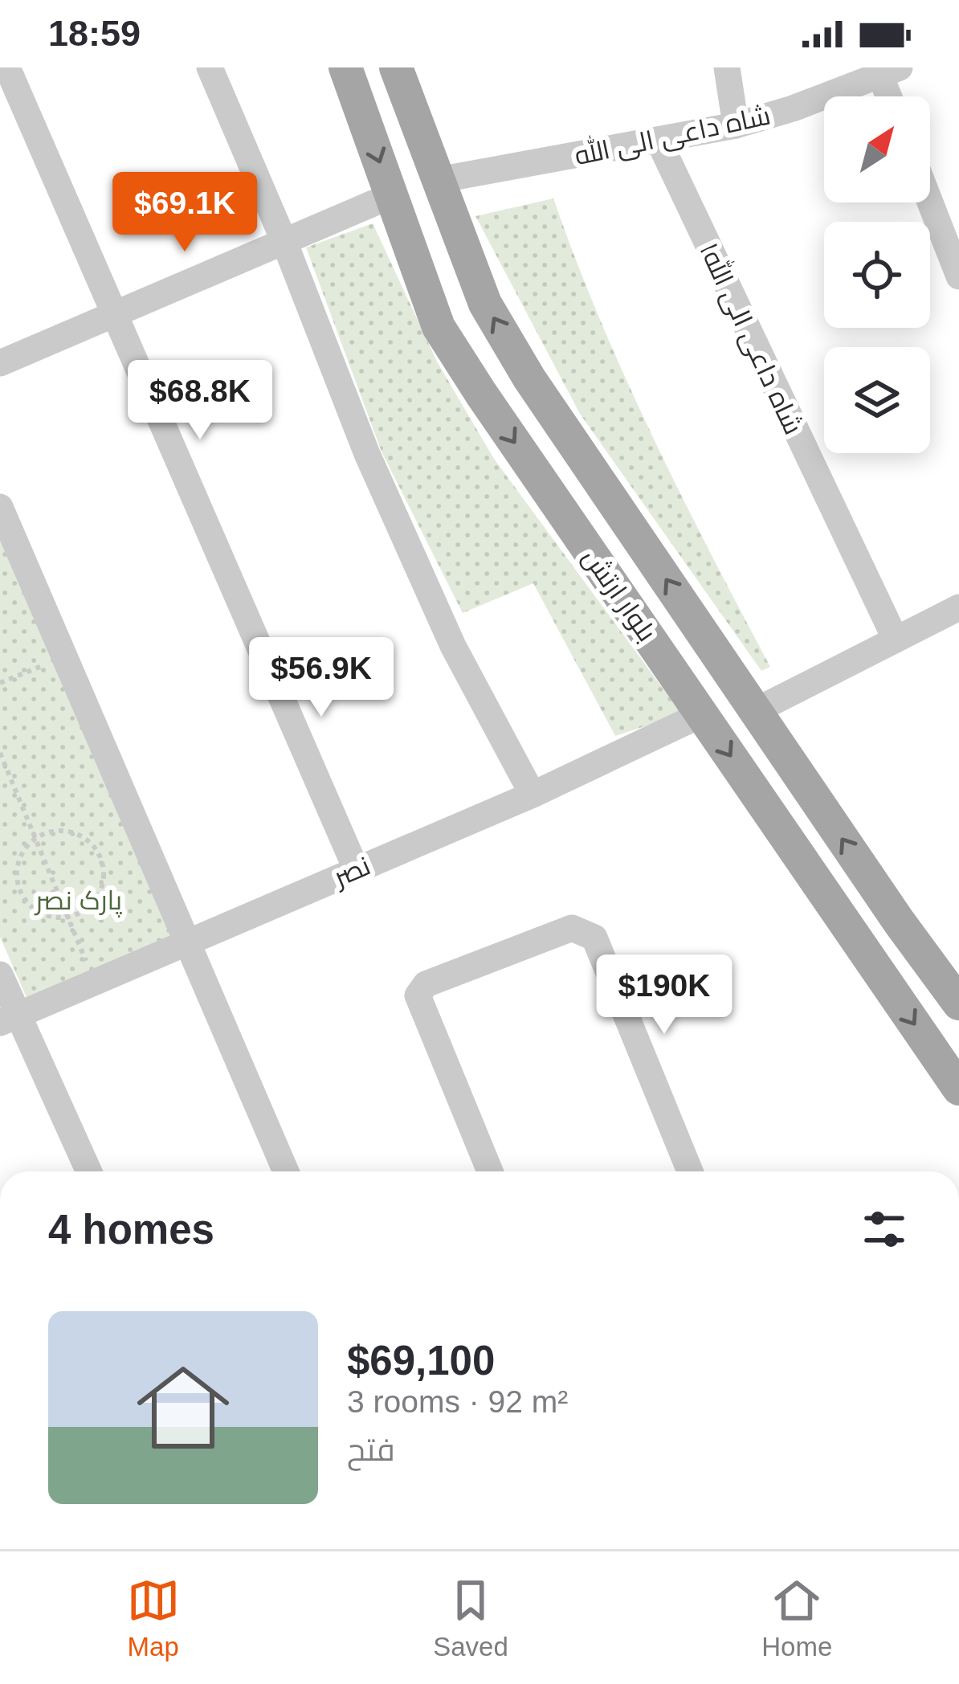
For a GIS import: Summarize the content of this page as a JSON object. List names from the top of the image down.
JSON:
{
  "streets": {
    "main road": ["بلوار ارتش"],
    "street": ["شاه داعی الی الله", "شاه داعی الی الله۱", "نصر"]
  },
  "crossings": [
    ["شاه داعی الی الله", "شاه داعی الی الله۱"],
    ["شاه داعی الی الله", "بلوار ارتش"],
    ["بلوار ارتش", "نصر"]
  ],
  "parks": ["پارک نصر"],
  "north": "top right",
  "page": {
    "status": "18:59",
    "price": [
      "$69.1K",
      "$68.8K",
      "$56.9K",
      "$190K"
    ],
    "heading": "4 homes",
    "list": [
      {
        "name": "$69,100",
        "note": "3 rooms · 92 m² · فتح"
      }
    ],
    "tabs": ["Map", "Saved", "Home"]
  }
}
